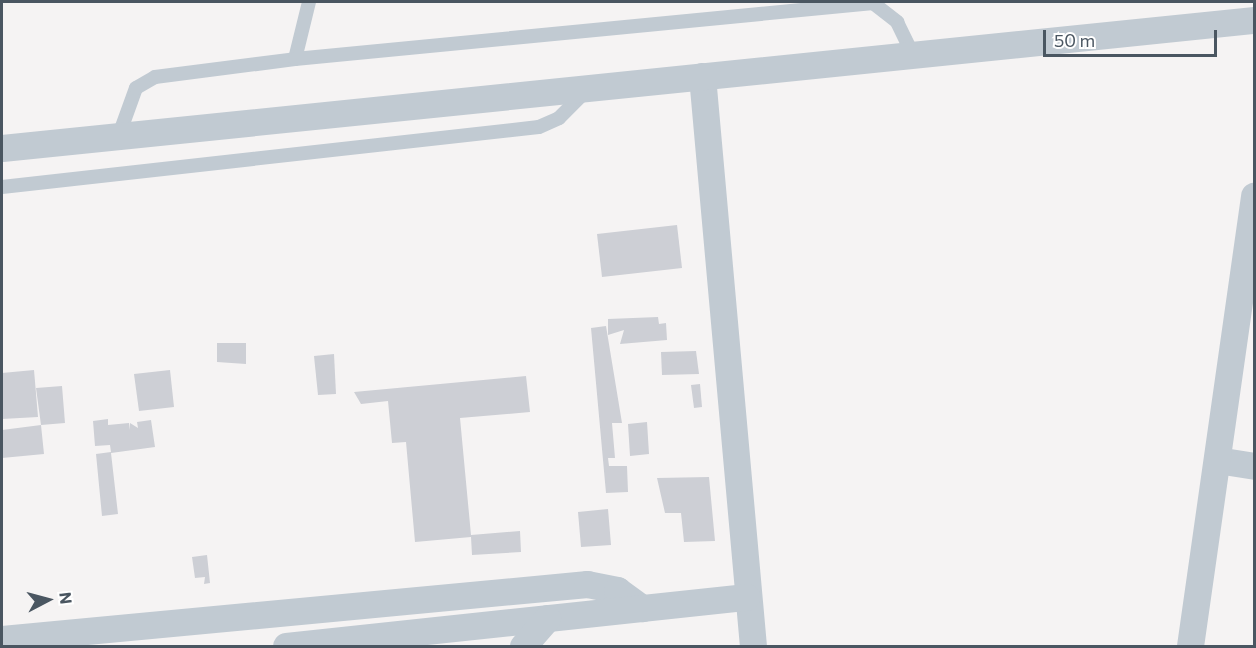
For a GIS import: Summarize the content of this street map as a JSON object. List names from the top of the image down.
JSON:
{
  "scale_bar": "50 m",
  "north": "right"
}
